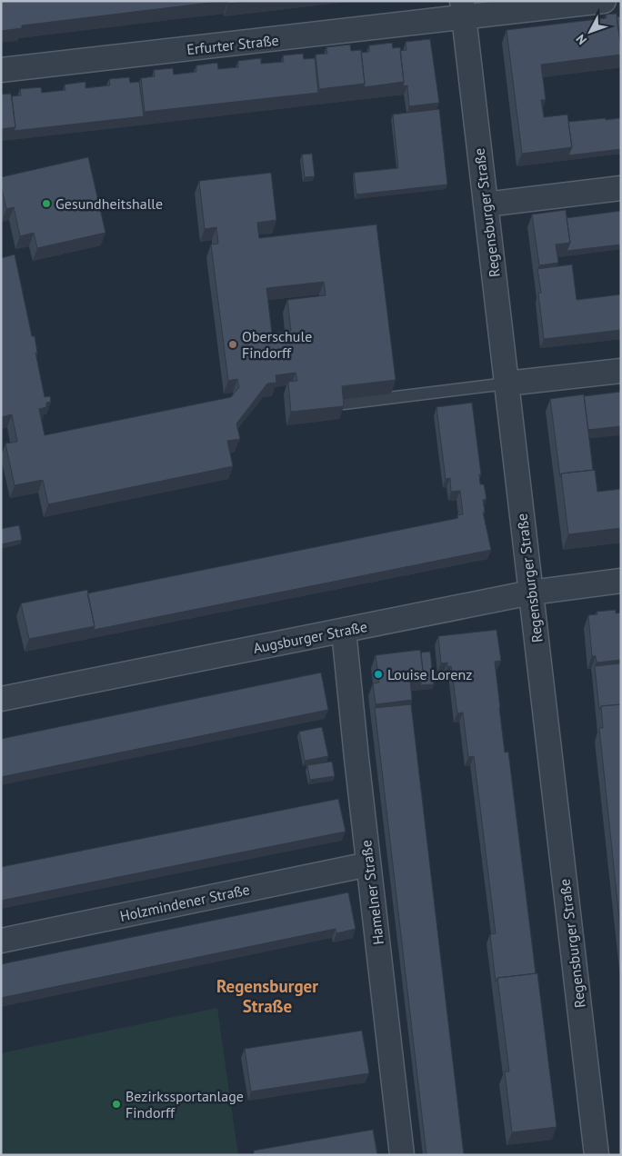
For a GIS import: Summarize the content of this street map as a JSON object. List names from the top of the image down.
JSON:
{
  "streets": {
    "street": [
      "Erfurter Straße",
      "Regensburger Straße",
      "Augsburger Straße",
      "Hamelner Straße",
      "Holzmindener Straße"
    ]
  },
  "crossings": [
    ["Erfurter Straße", "Regensburger Straße"],
    ["Regensburger Straße", "Augsburger Straße"],
    ["Augsburger Straße", "Hamelner Straße"],
    ["Hamelner Straße", "Holzmindener Straße"]
  ],
  "districts": ["Regensburger Straße"],
  "places": [
    "Gesundheitshalle",
    "Oberschule Findorff",
    "Louise Lorenz",
    "Bezirkssportanlage Findorff"
  ],
  "north": "bottom left"
}
